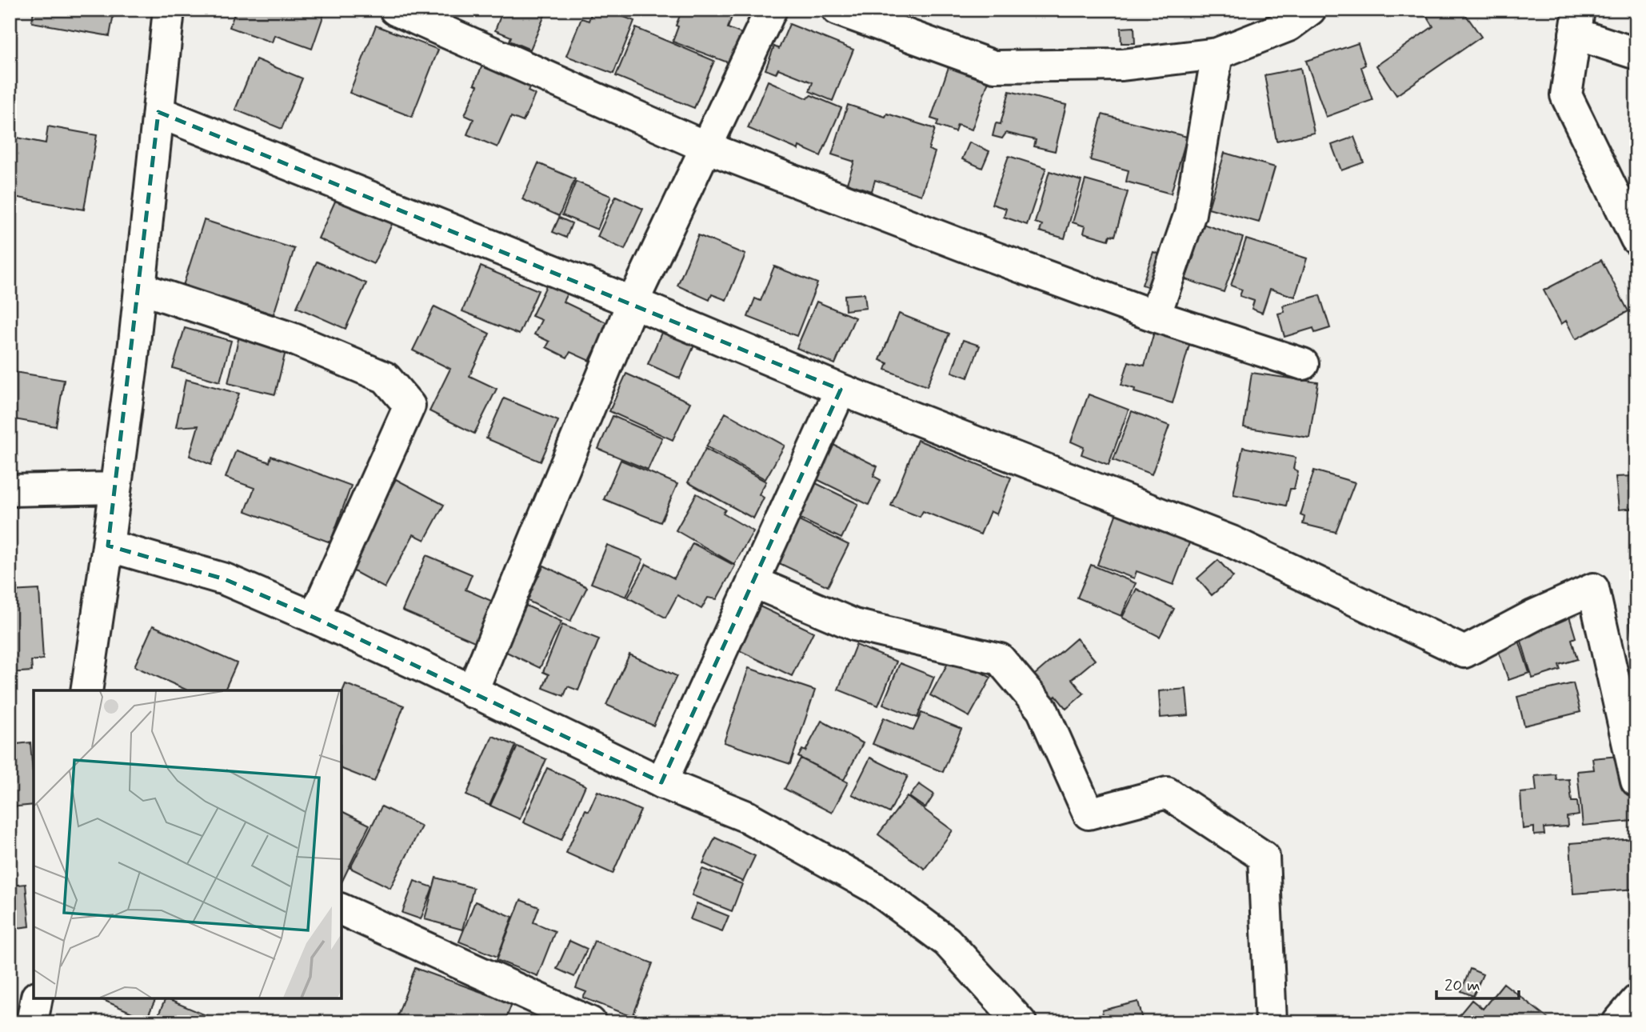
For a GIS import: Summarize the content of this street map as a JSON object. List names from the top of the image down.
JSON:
{
  "scale_bar": "20 m"
}
